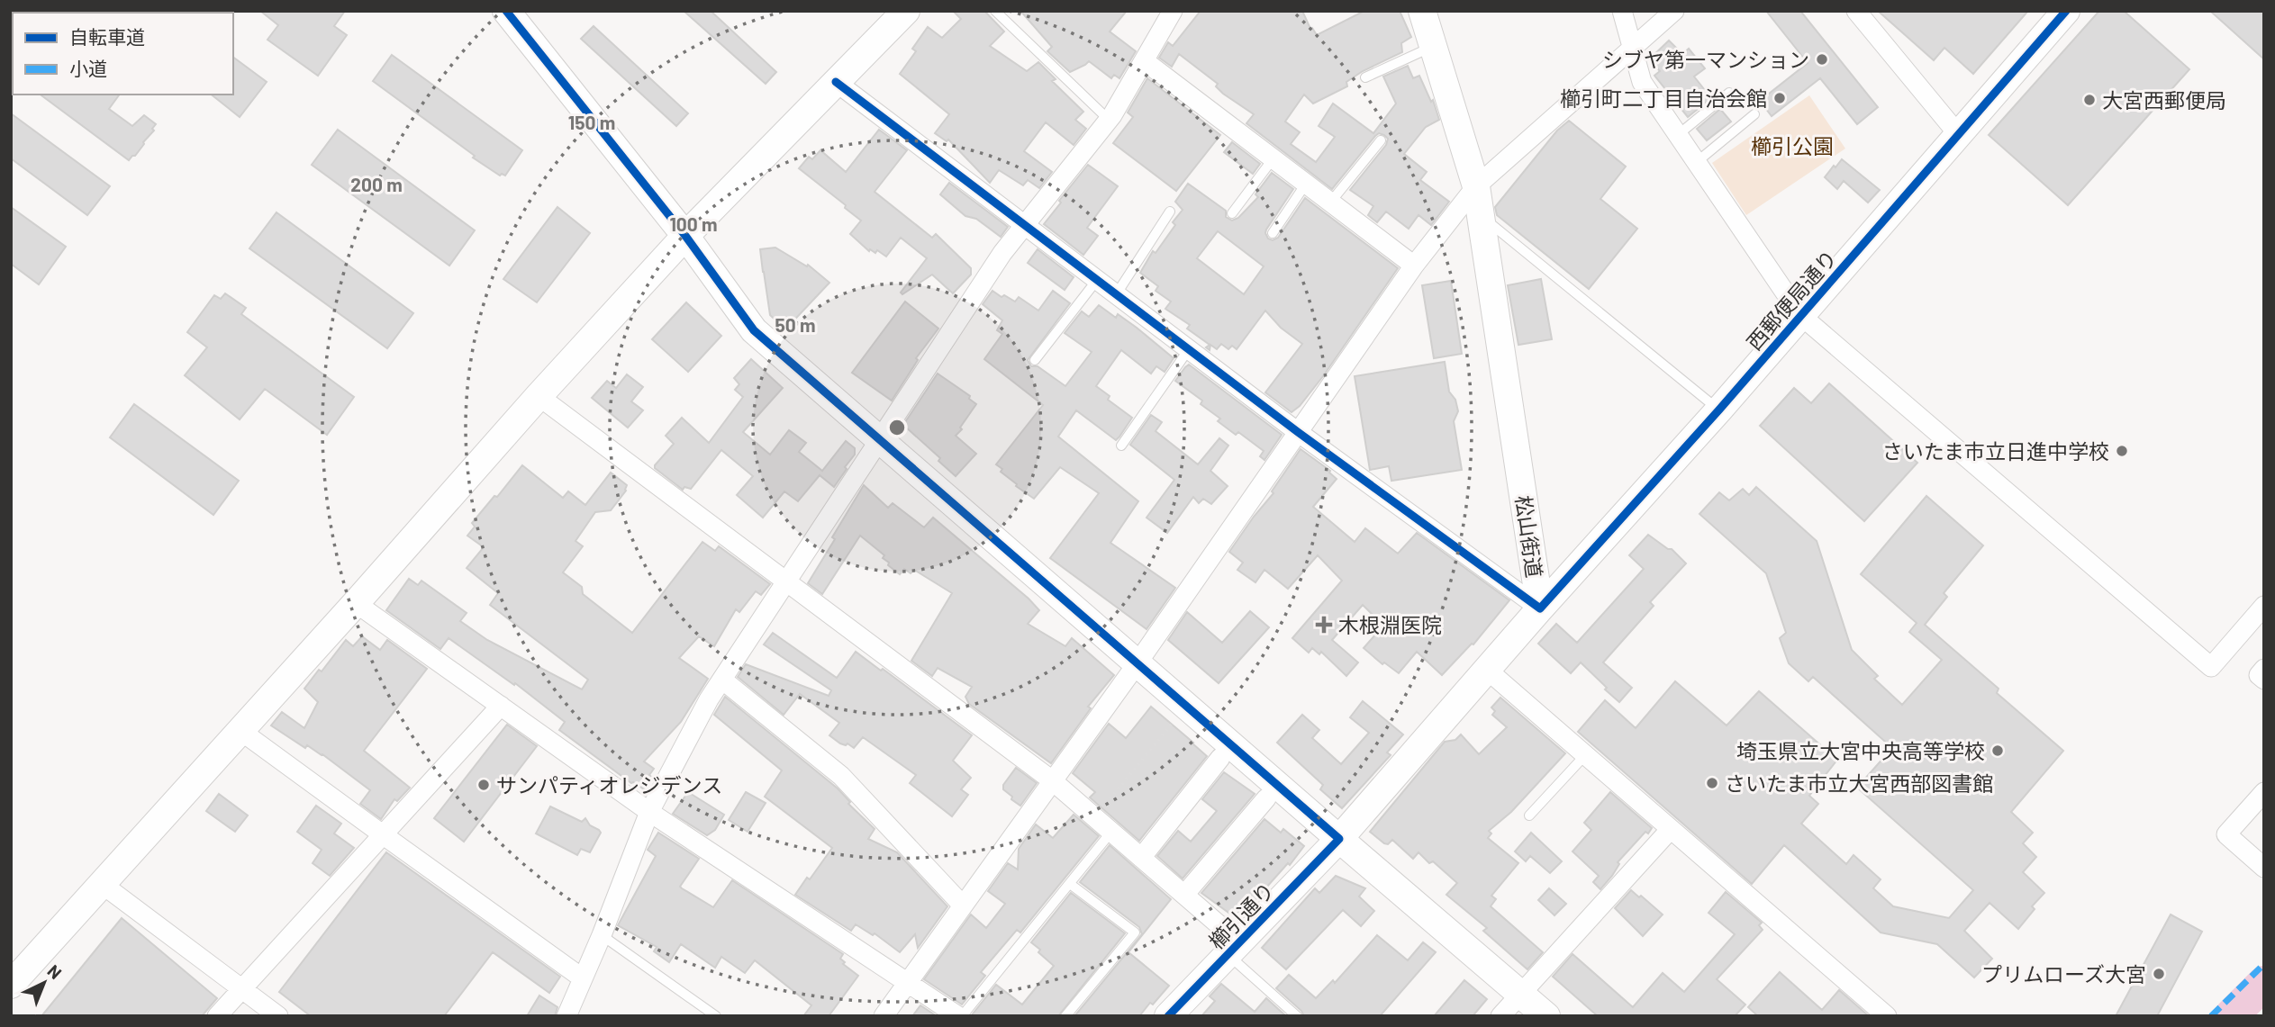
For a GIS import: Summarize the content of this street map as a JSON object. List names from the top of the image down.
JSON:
{
  "streets": {
    "street": ["西郵便局通り", "松山街道", "櫛引通り"]
  },
  "crossings": [
    ["西郵便局通り", "松山街道"]
  ],
  "parks": ["櫛引公園"],
  "places": {
    "other": [
      "シブヤ第一マンション",
      "櫛引町二丁目自治会館",
      "大宮西郵便局",
      "さいたま市立日進中学校",
      "埼玉県立大宮中央高等学校",
      "さいたま市立大宮西部図書館",
      "サンパティオレジデンス",
      "プリムローズ大宮"
    ],
    "health": ["木根淵医院"]
  },
  "legend": ["自転車道", "小道"],
  "north": "top right",
  "rings": [
    "150 m",
    "200 m",
    "100 m",
    "50 m"
  ]
}
